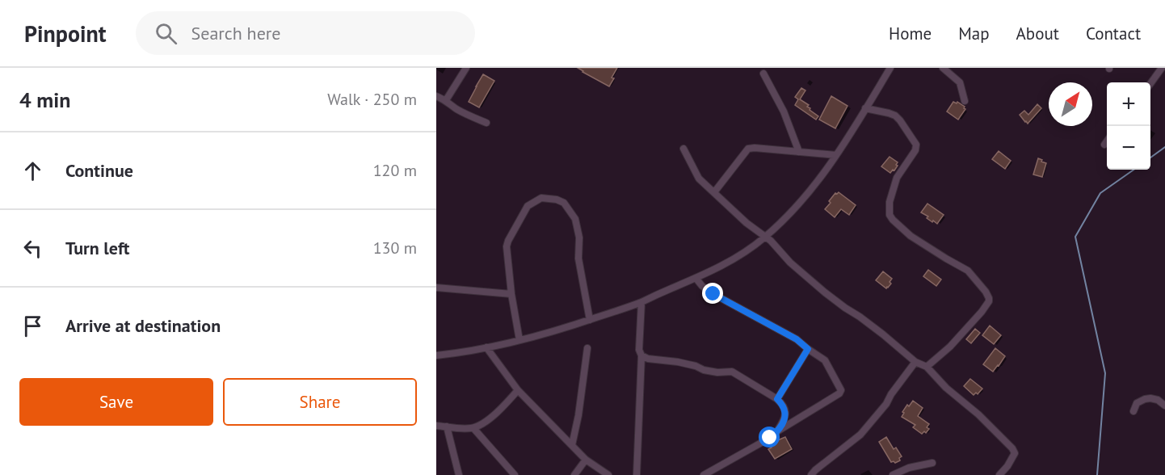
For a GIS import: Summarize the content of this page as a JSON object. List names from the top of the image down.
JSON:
{
  "north": "top right",
  "page": {
    "header": "Pinpoint",
    "search": "Search here",
    "nav": [
      "Home",
      "Map",
      "About",
      "Contact"
    ],
    "heading": ["4 min", "Walk · 250 m"],
    "map_buttons": ["+", "−"],
    "list": [
      ["Continue", "120 m"],
      ["Turn left", "130 m"],
      "Arrive at destination"
    ],
    "buttons": ["Save", "Share"]
  }
}
